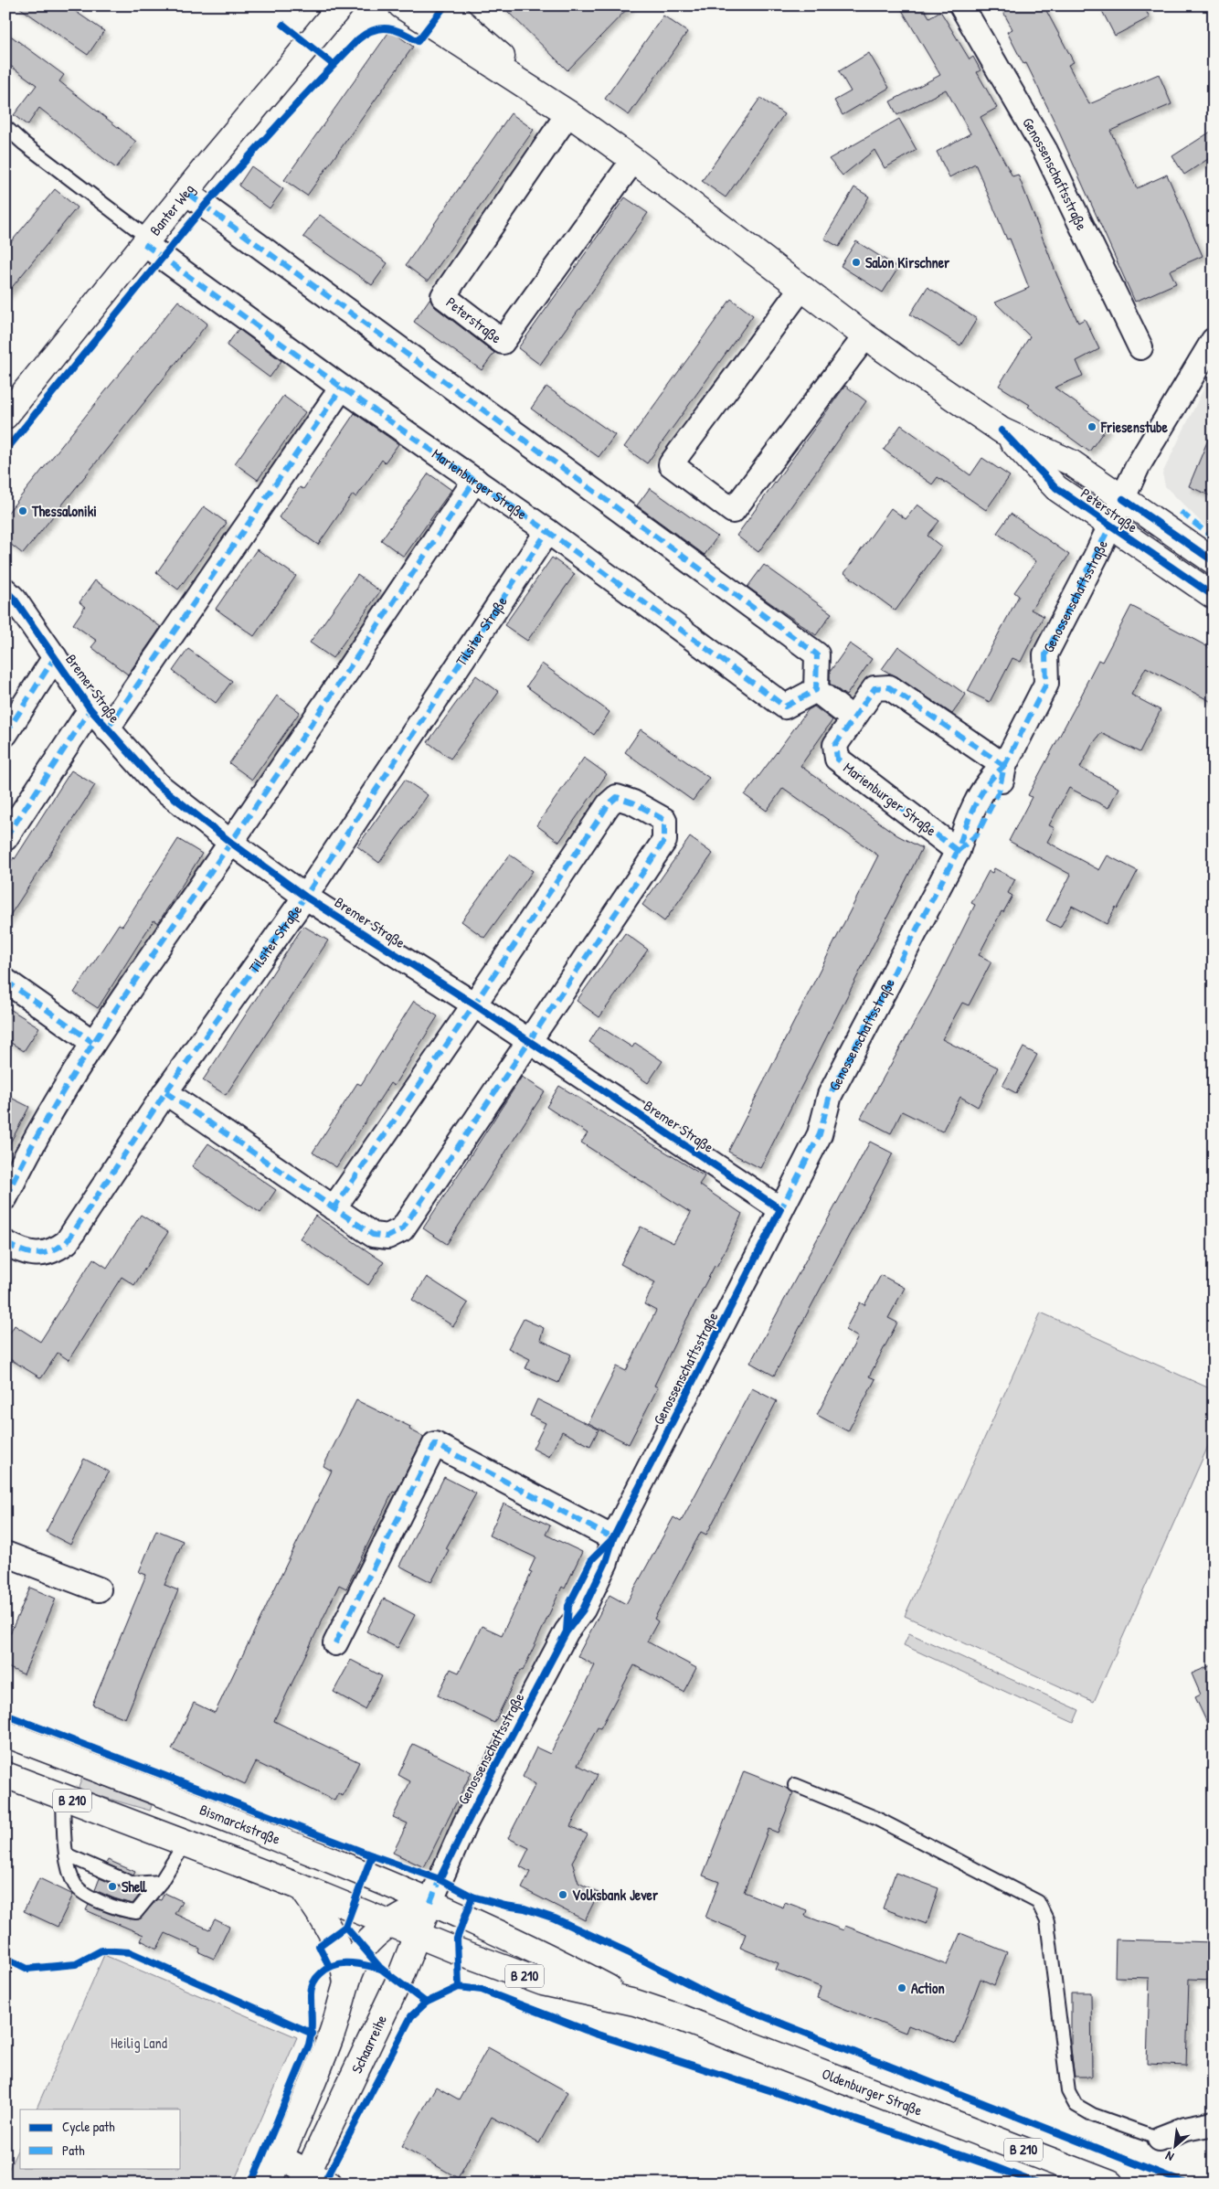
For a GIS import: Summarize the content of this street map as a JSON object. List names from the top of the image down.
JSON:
{
  "streets": {
    "main road": [
      "Banter Weg",
      "Peterstraße",
      "B 210",
      "Bismarckstraße",
      "Schaarreihe",
      "Oldenburger Straße"
    ],
    "street": [
      "Genossenschaftsstraße",
      "Marienburger Straße",
      "Tilsiter Straße",
      "Bremer Straße"
    ]
  },
  "crossings": [
    ["Genossenschaftsstraße", "Peterstraße"],
    ["Genossenschaftsstraße", "Marienburger Straße"],
    ["Genossenschaftsstraße", "Bremer Straße"],
    ["Genossenschaftsstraße", "Bismarckstraße"],
    ["Genossenschaftsstraße", "Schaarreihe"],
    ["Genossenschaftsstraße", "Oldenburger Straße"],
    ["Banter Weg", "Marienburger Straße"],
    ["Marienburger Straße", "Tilsiter Straße"],
    ["Marienburger Straße", "Bremer Straße"],
    ["Tilsiter Straße", "Bremer Straße"],
    ["B 210", "Schaarreihe"],
    ["B 210", "Oldenburger Straße"],
    ["Bismarckstraße", "Schaarreihe"],
    ["Bismarckstraße", "Oldenburger Straße"],
    ["Schaarreihe", "Oldenburger Straße"]
  ],
  "parks": ["Heilig Land"],
  "places": [
    "Salon Kirschner",
    "Friesenstube",
    "Thessaloniki",
    "Shell",
    "Volksbank Jever",
    "Action"
  ],
  "legend": ["Cycle path", "Path"],
  "north": "bottom left"
}
